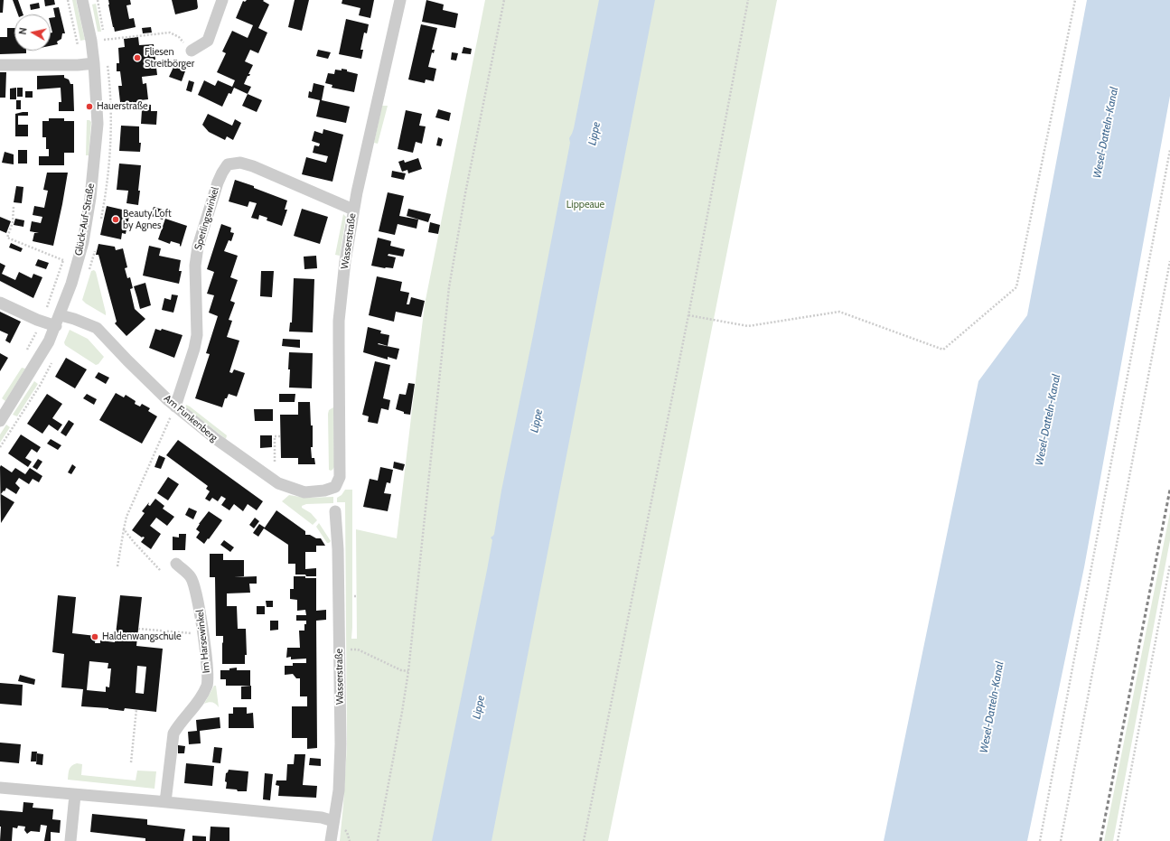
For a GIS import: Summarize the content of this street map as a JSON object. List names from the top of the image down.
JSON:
{
  "streets": {
    "street": [
      "Sperlingswinkel",
      "Glück-Auf-Straße",
      "Wasserstraße",
      "Am Funkenberg",
      "Im Harsewinkel"
    ]
  },
  "crossings": [
    ["Sperlingswinkel", "Wasserstraße"],
    ["Sperlingswinkel", "Am Funkenberg"],
    ["Glück-Auf-Straße", "Am Funkenberg"],
    ["Wasserstraße", "Am Funkenberg"]
  ],
  "water": ["Wesel-Datteln-Kanal", "Lippe"],
  "parks": ["Lippeaue"],
  "places": [
    "Fliesen Streitbörger",
    "Hauerstraße",
    "Beauty Loft by Agnes",
    "Haldenwangschule"
  ],
  "north": "left"
}
